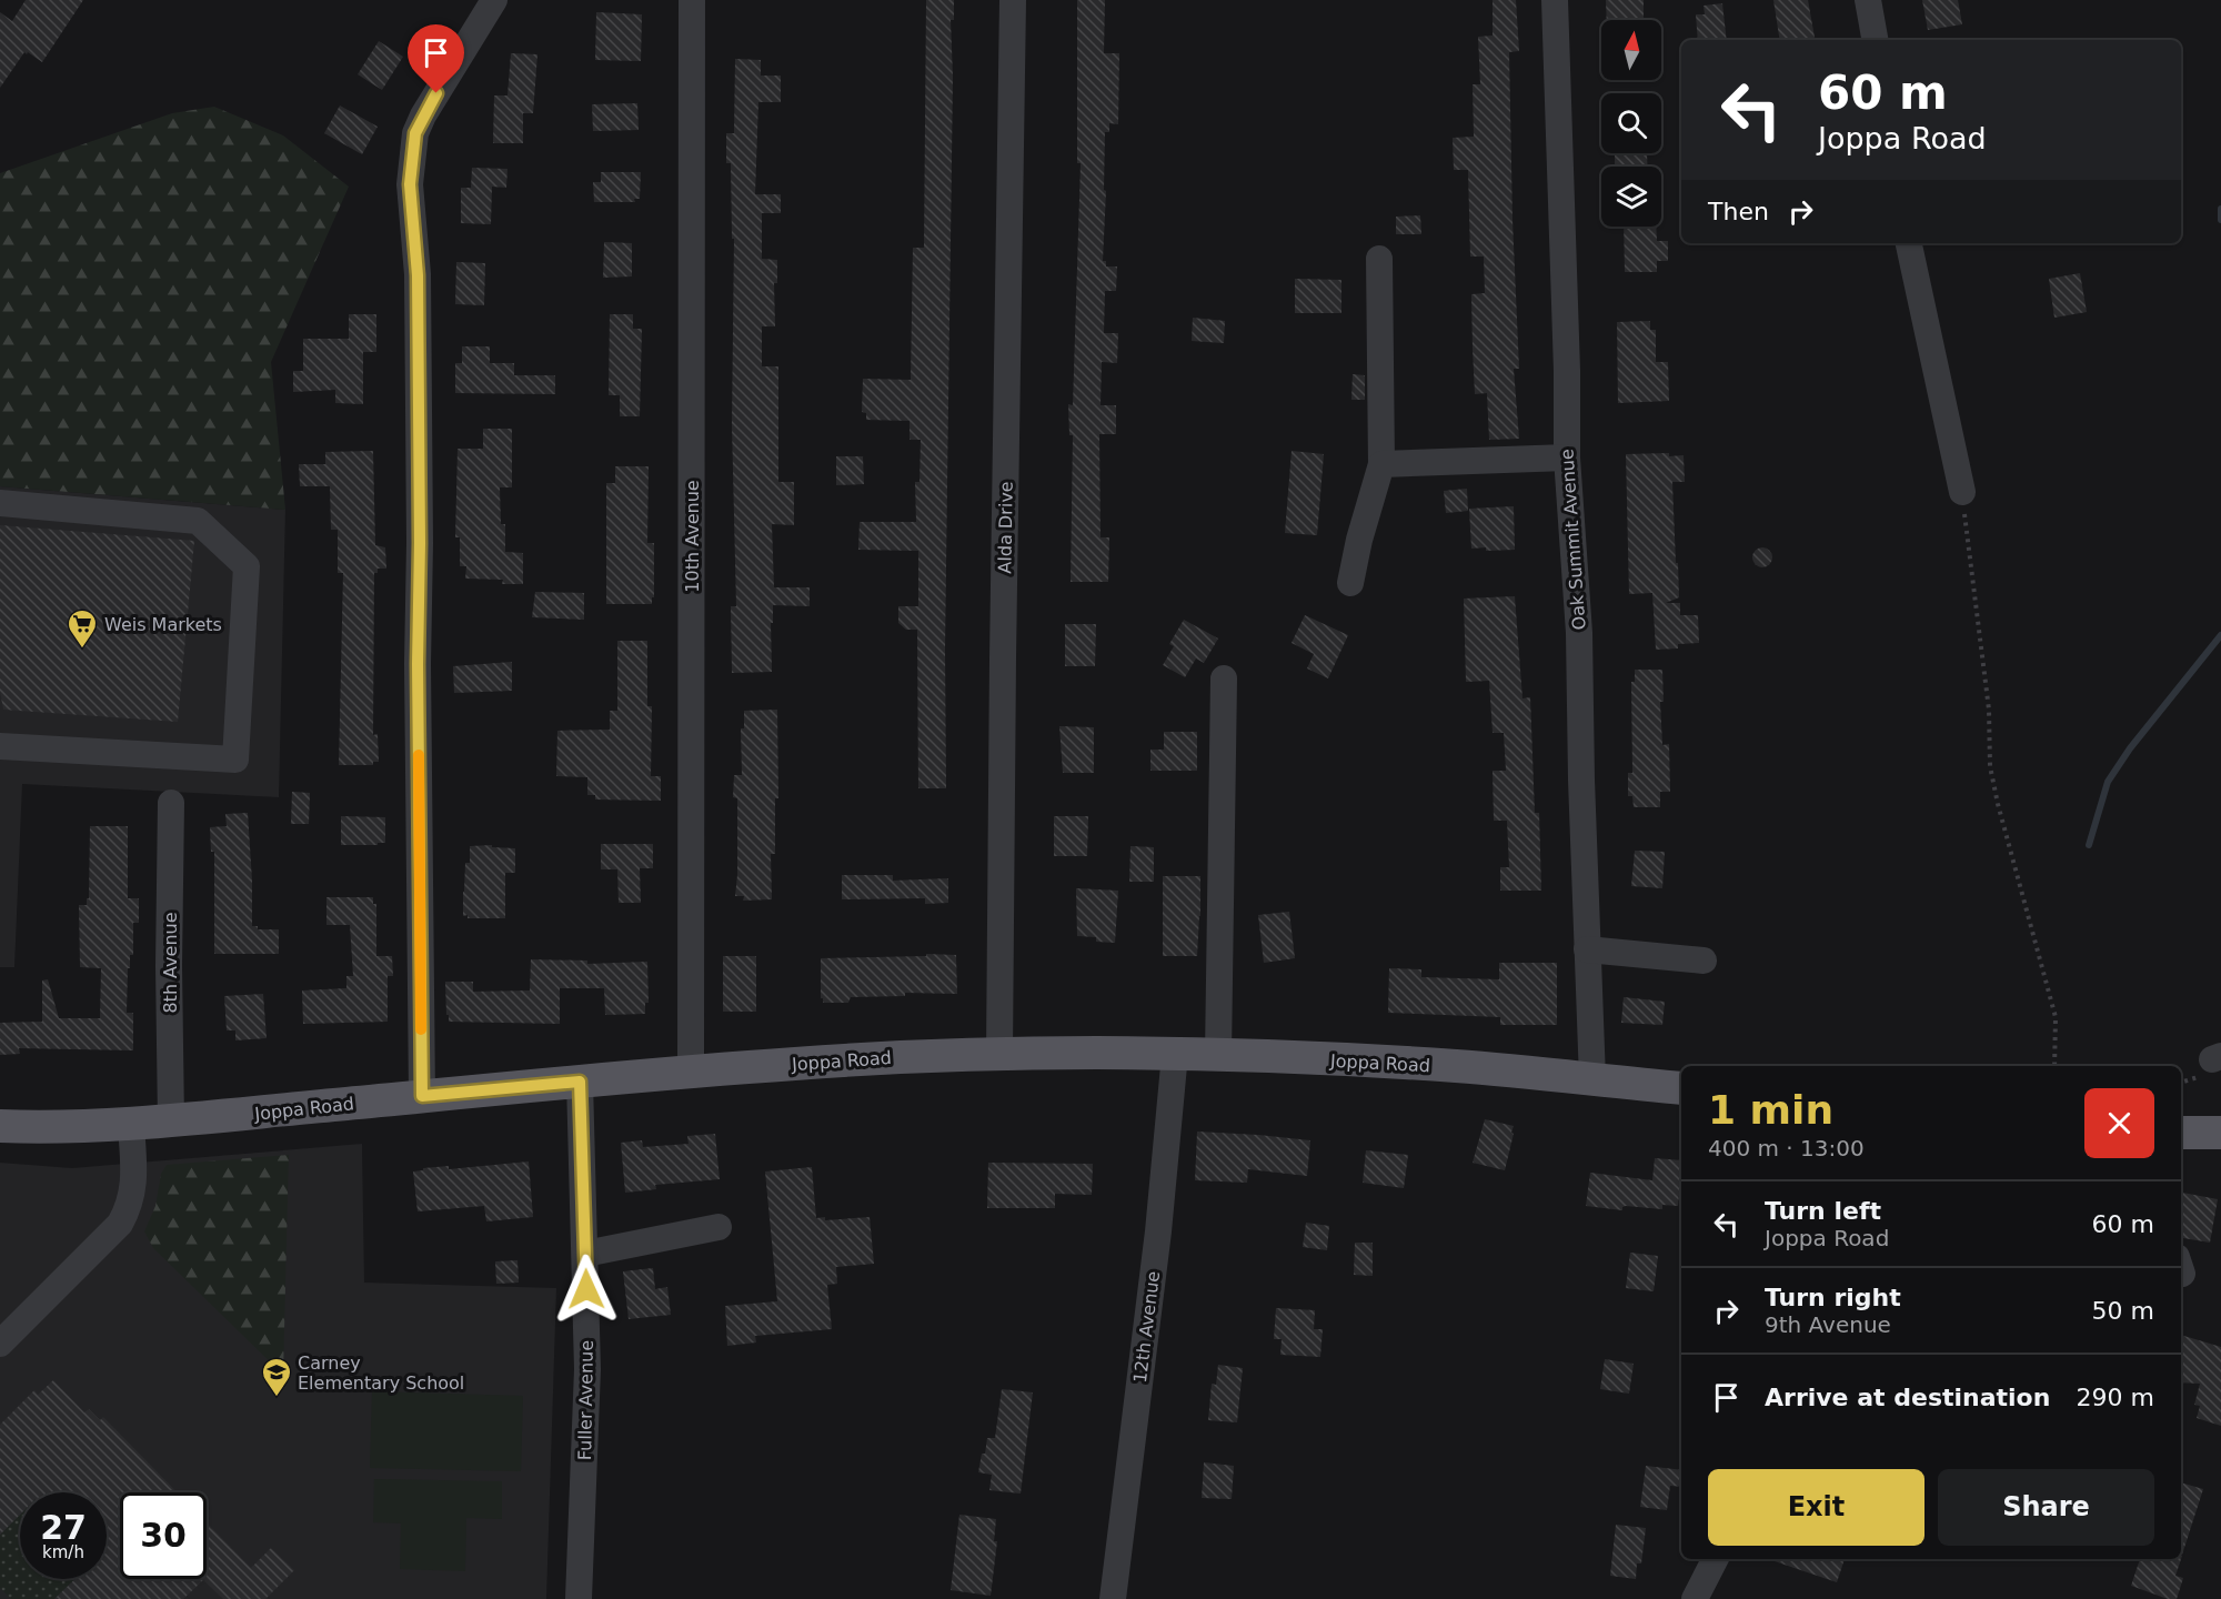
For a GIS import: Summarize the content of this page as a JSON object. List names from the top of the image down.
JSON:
{
  "streets": {
    "main road": ["Joppa Road"],
    "street": [
      "Alda Drive",
      "10th Avenue",
      "Oak Summit Avenue",
      "8th Avenue",
      "12th Avenue",
      "Fuller Avenue"
    ]
  },
  "crossings": [
    ["Alda Drive", "Joppa Road"],
    ["10th Avenue", "Joppa Road"],
    ["Oak Summit Avenue", "Joppa Road"],
    ["8th Avenue", "Joppa Road"],
    ["Joppa Road", "12th Avenue"],
    ["Joppa Road", "Fuller Avenue"]
  ],
  "places": {
    "supermarket": ["Weis Markets"],
    "school or university": ["Carney Elementary School"]
  },
  "north": "top",
  "page": {
    "turn": ["60 m", "Joppa Road"],
    "then": "Then",
    "heading": ["1 min", "400 m · 13:00"],
    "list": [
      {
        "name": "Turn left",
        "note": "Joppa Road",
        "value": "60 m"
      },
      {
        "name": "Turn right",
        "note": "9th Avenue",
        "value": "50 m"
      },
      {
        "name": "Arrive at destination",
        "value": "290 m"
      }
    ],
    "buttons": ["Exit", "Share"],
    "speed": "27 km/h",
    "limit": "30"
  }
}
